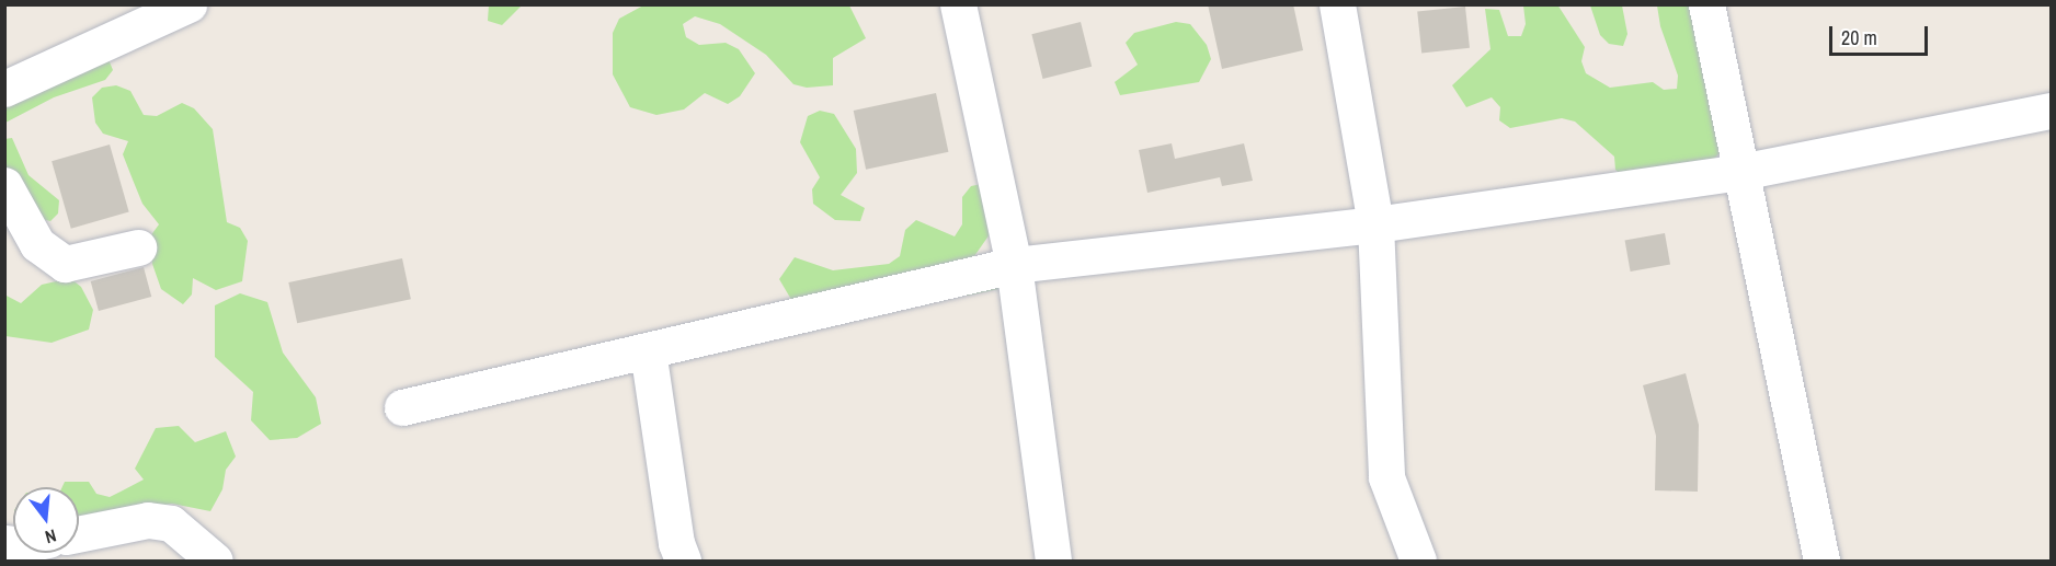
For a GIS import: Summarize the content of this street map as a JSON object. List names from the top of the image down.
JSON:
{
  "scale_bar": "20 m",
  "north": "bottom"
}
